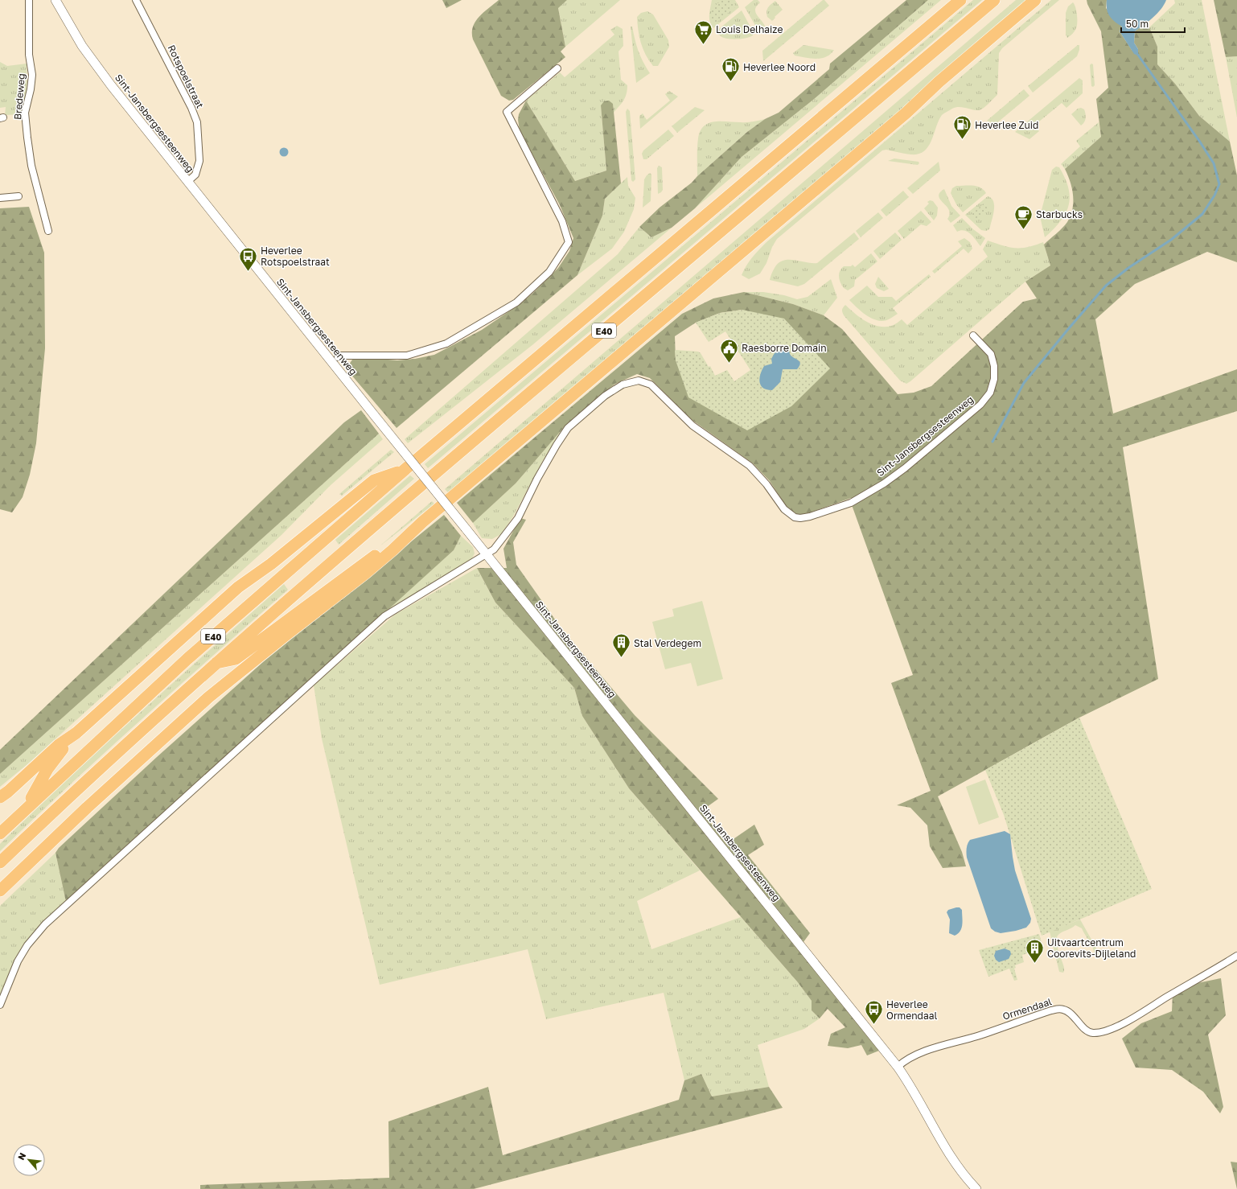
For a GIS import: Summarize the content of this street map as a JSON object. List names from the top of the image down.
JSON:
{
  "streets": {
    "highway": ["E40"],
    "main road": ["Sint-Jansbergsesteenweg"],
    "street": ["Rotspoelstraat", "Bredeweg", "Ormendaal"]
  },
  "crossings": [
    ["Rotspoelstraat", "Sint-Jansbergsesteenweg"],
    ["Sint-Jansbergsesteenweg", "Ormendaal"]
  ],
  "places": {
    "supermarket": ["Louis Delhaize"],
    "fuel station": ["Heverlee Noord", "Heverlee Zuid"],
    "cafe": ["Starbucks"],
    "bus stop": ["Heverlee Rotspoelstraat", "Heverlee Ormendaal"],
    "public building": ["Raesborre Domain"],
    "building": ["Stal Verdegem", "Uitvaartcentrum Coorevits-Dijleland"]
  },
  "scale_bar": "50 m",
  "north": "top left"
}
